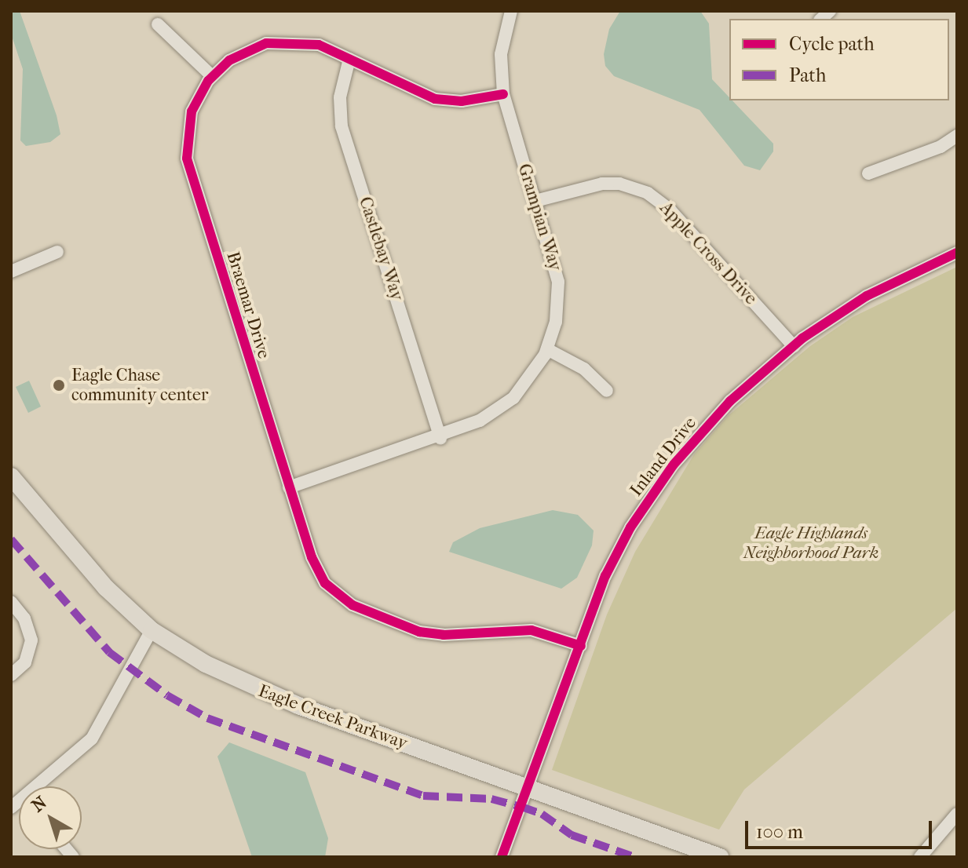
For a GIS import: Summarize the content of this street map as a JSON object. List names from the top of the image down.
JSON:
{
  "streets": {
    "main road": ["Eagle Creek Parkway"],
    "street": [
      "Grampian Way",
      "Castlebay Way",
      "Apple Cross Drive",
      "Braemar Drive",
      "Inland Drive"
    ]
  },
  "crossings": [
    ["Grampian Way", "Castlebay Way"],
    ["Grampian Way", "Apple Cross Drive"],
    ["Grampian Way", "Braemar Drive"],
    ["Castlebay Way", "Braemar Drive"],
    ["Apple Cross Drive", "Inland Drive"],
    ["Braemar Drive", "Inland Drive"],
    ["Inland Drive", "Eagle Creek Parkway"]
  ],
  "parks": ["Eagle Highlands Neighborhood Park"],
  "places": ["Eagle Chase community center"],
  "legend": ["Cycle path", "Path"],
  "scale_bar": "100 m",
  "north": "top left"
}
